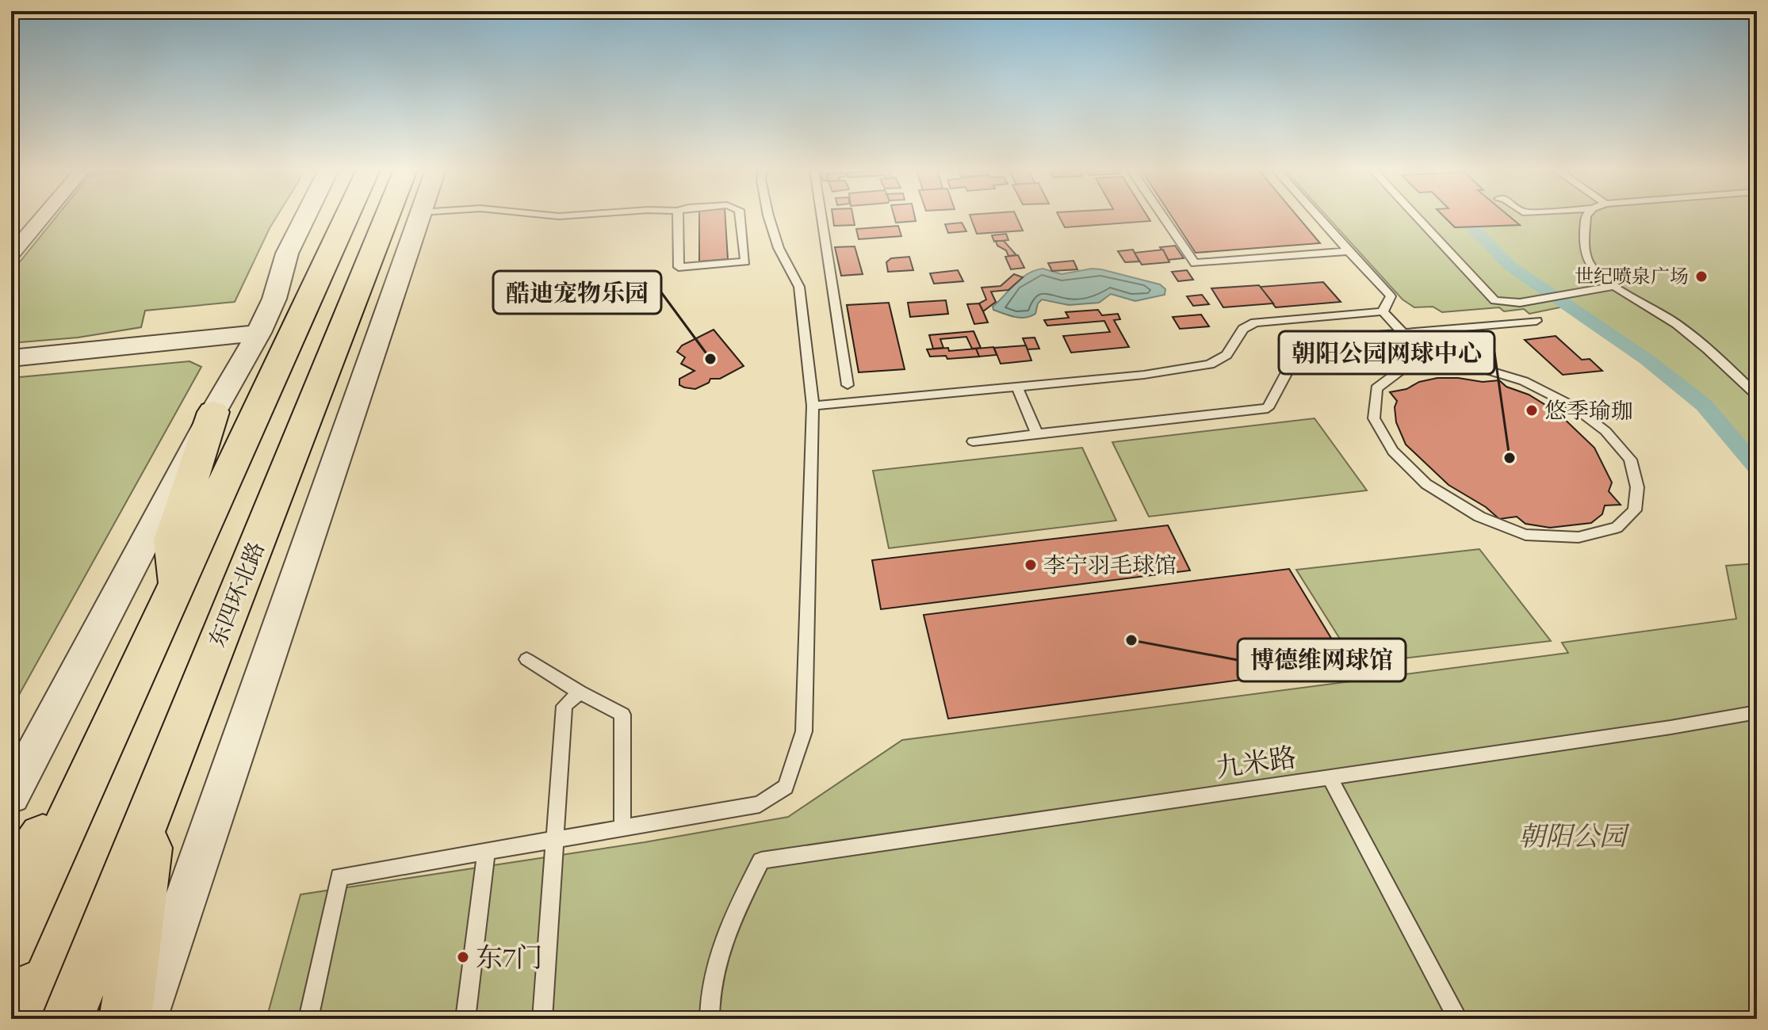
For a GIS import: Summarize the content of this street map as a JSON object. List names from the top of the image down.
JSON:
{
  "streets": {
    "highway": ["东四环北路"],
    "lane": ["九米路"]
  },
  "parks": ["朝阳公园"],
  "places": [
    "世纪喷泉广场",
    "酷迪宠物乐园",
    "悠季瑜珈",
    "朝阳公园网球中心",
    "李宁羽毛球馆",
    "博德维网球馆",
    "东7门"
  ]
}
